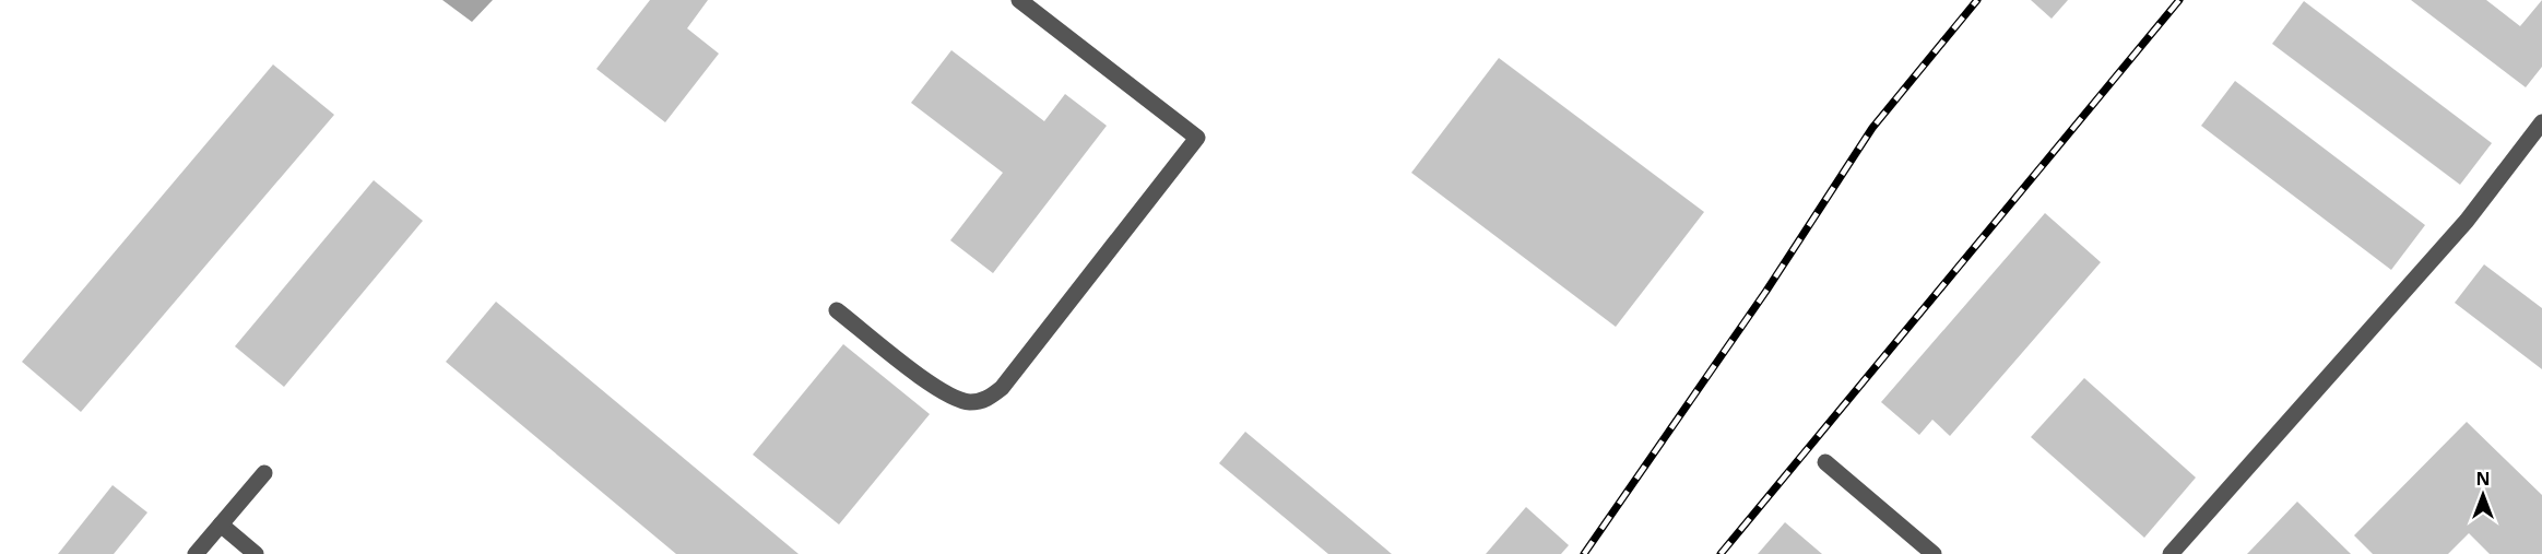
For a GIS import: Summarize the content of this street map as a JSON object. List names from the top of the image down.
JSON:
{
  "north": "top"
}
